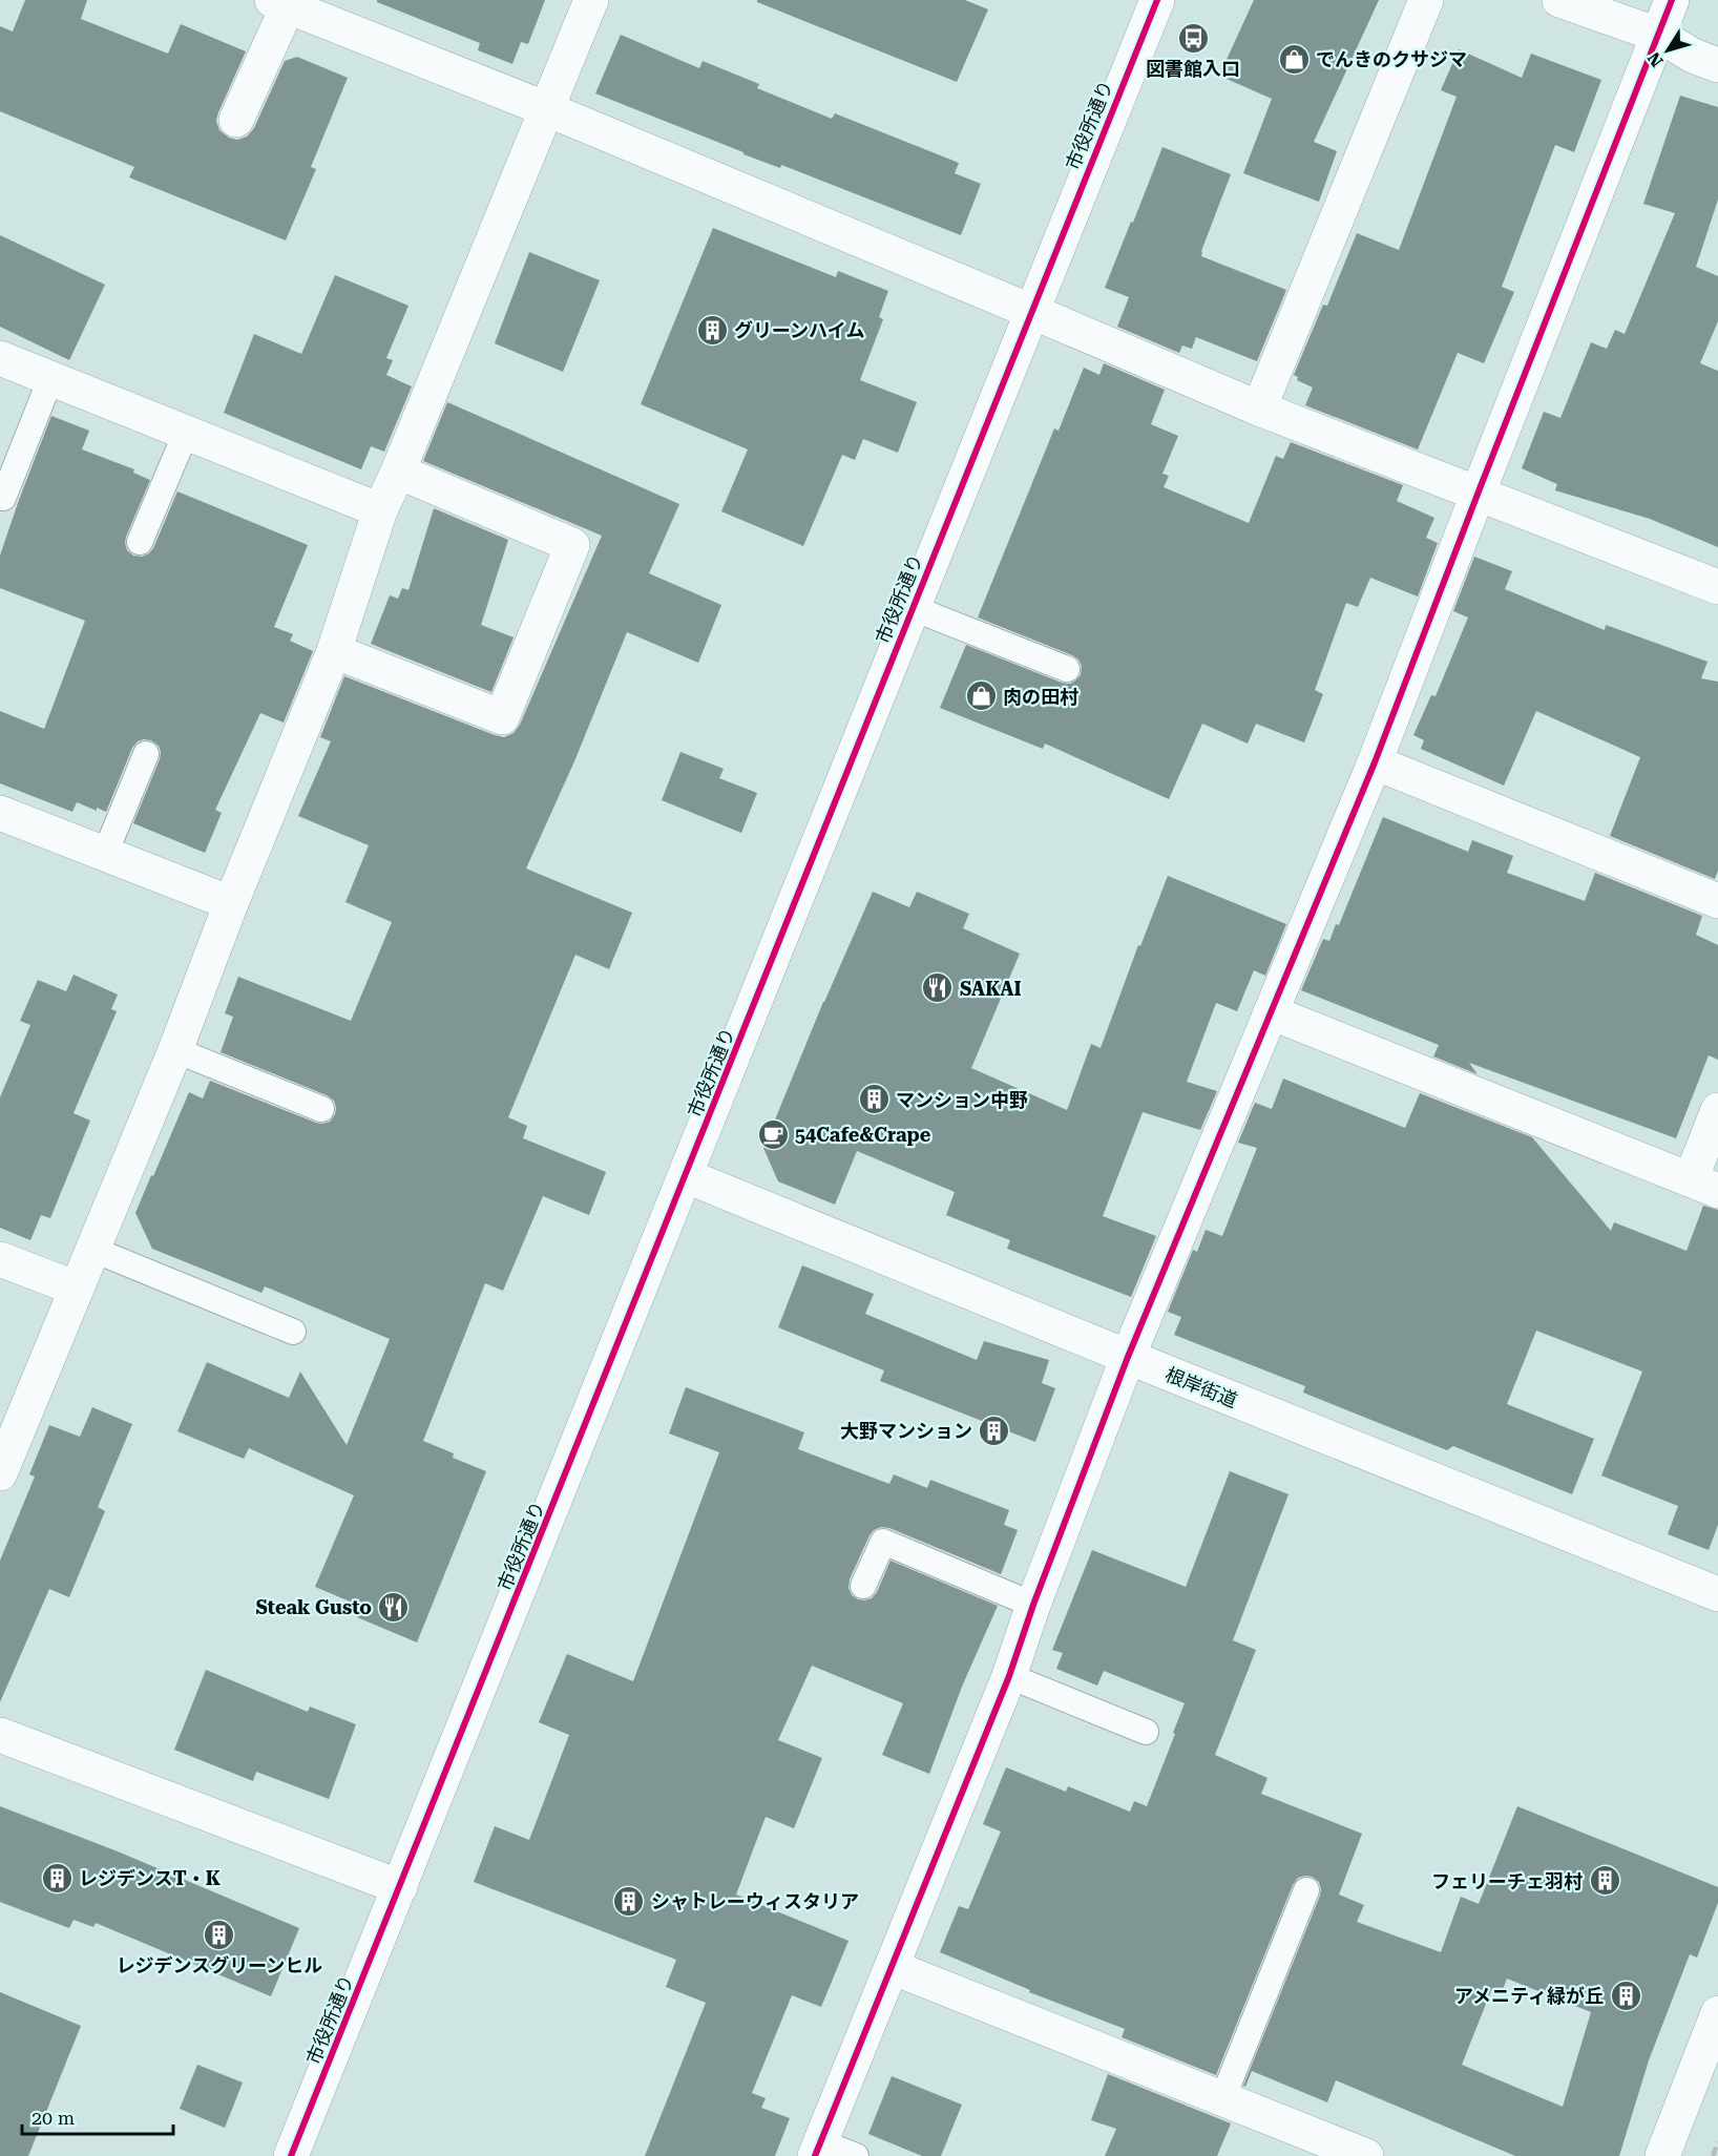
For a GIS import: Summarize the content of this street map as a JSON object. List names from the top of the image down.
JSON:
{
  "streets": {
    "street": ["市役所通り", "根岸街道"]
  },
  "crossings": [
    ["市役所通り", "根岸街道"]
  ],
  "places": {
    "bus stop": ["図書館入口"],
    "shop": ["でんきのクサジマ", "肉の田村"],
    "building": [
      "グリーンハイム",
      "マンション中野",
      "大野マンション",
      "レジデンスT・K",
      "フェリーチェ羽村",
      "シャトレーウィスタリア",
      "レジデンスグリーンヒル",
      "アメニティ緑が丘"
    ],
    "restaurant": ["SAKAI", "Steak Gusto"],
    "cafe": ["54Cafe&Crape"]
  },
  "scale_bar": "20 m",
  "north": "bottom left"
}
